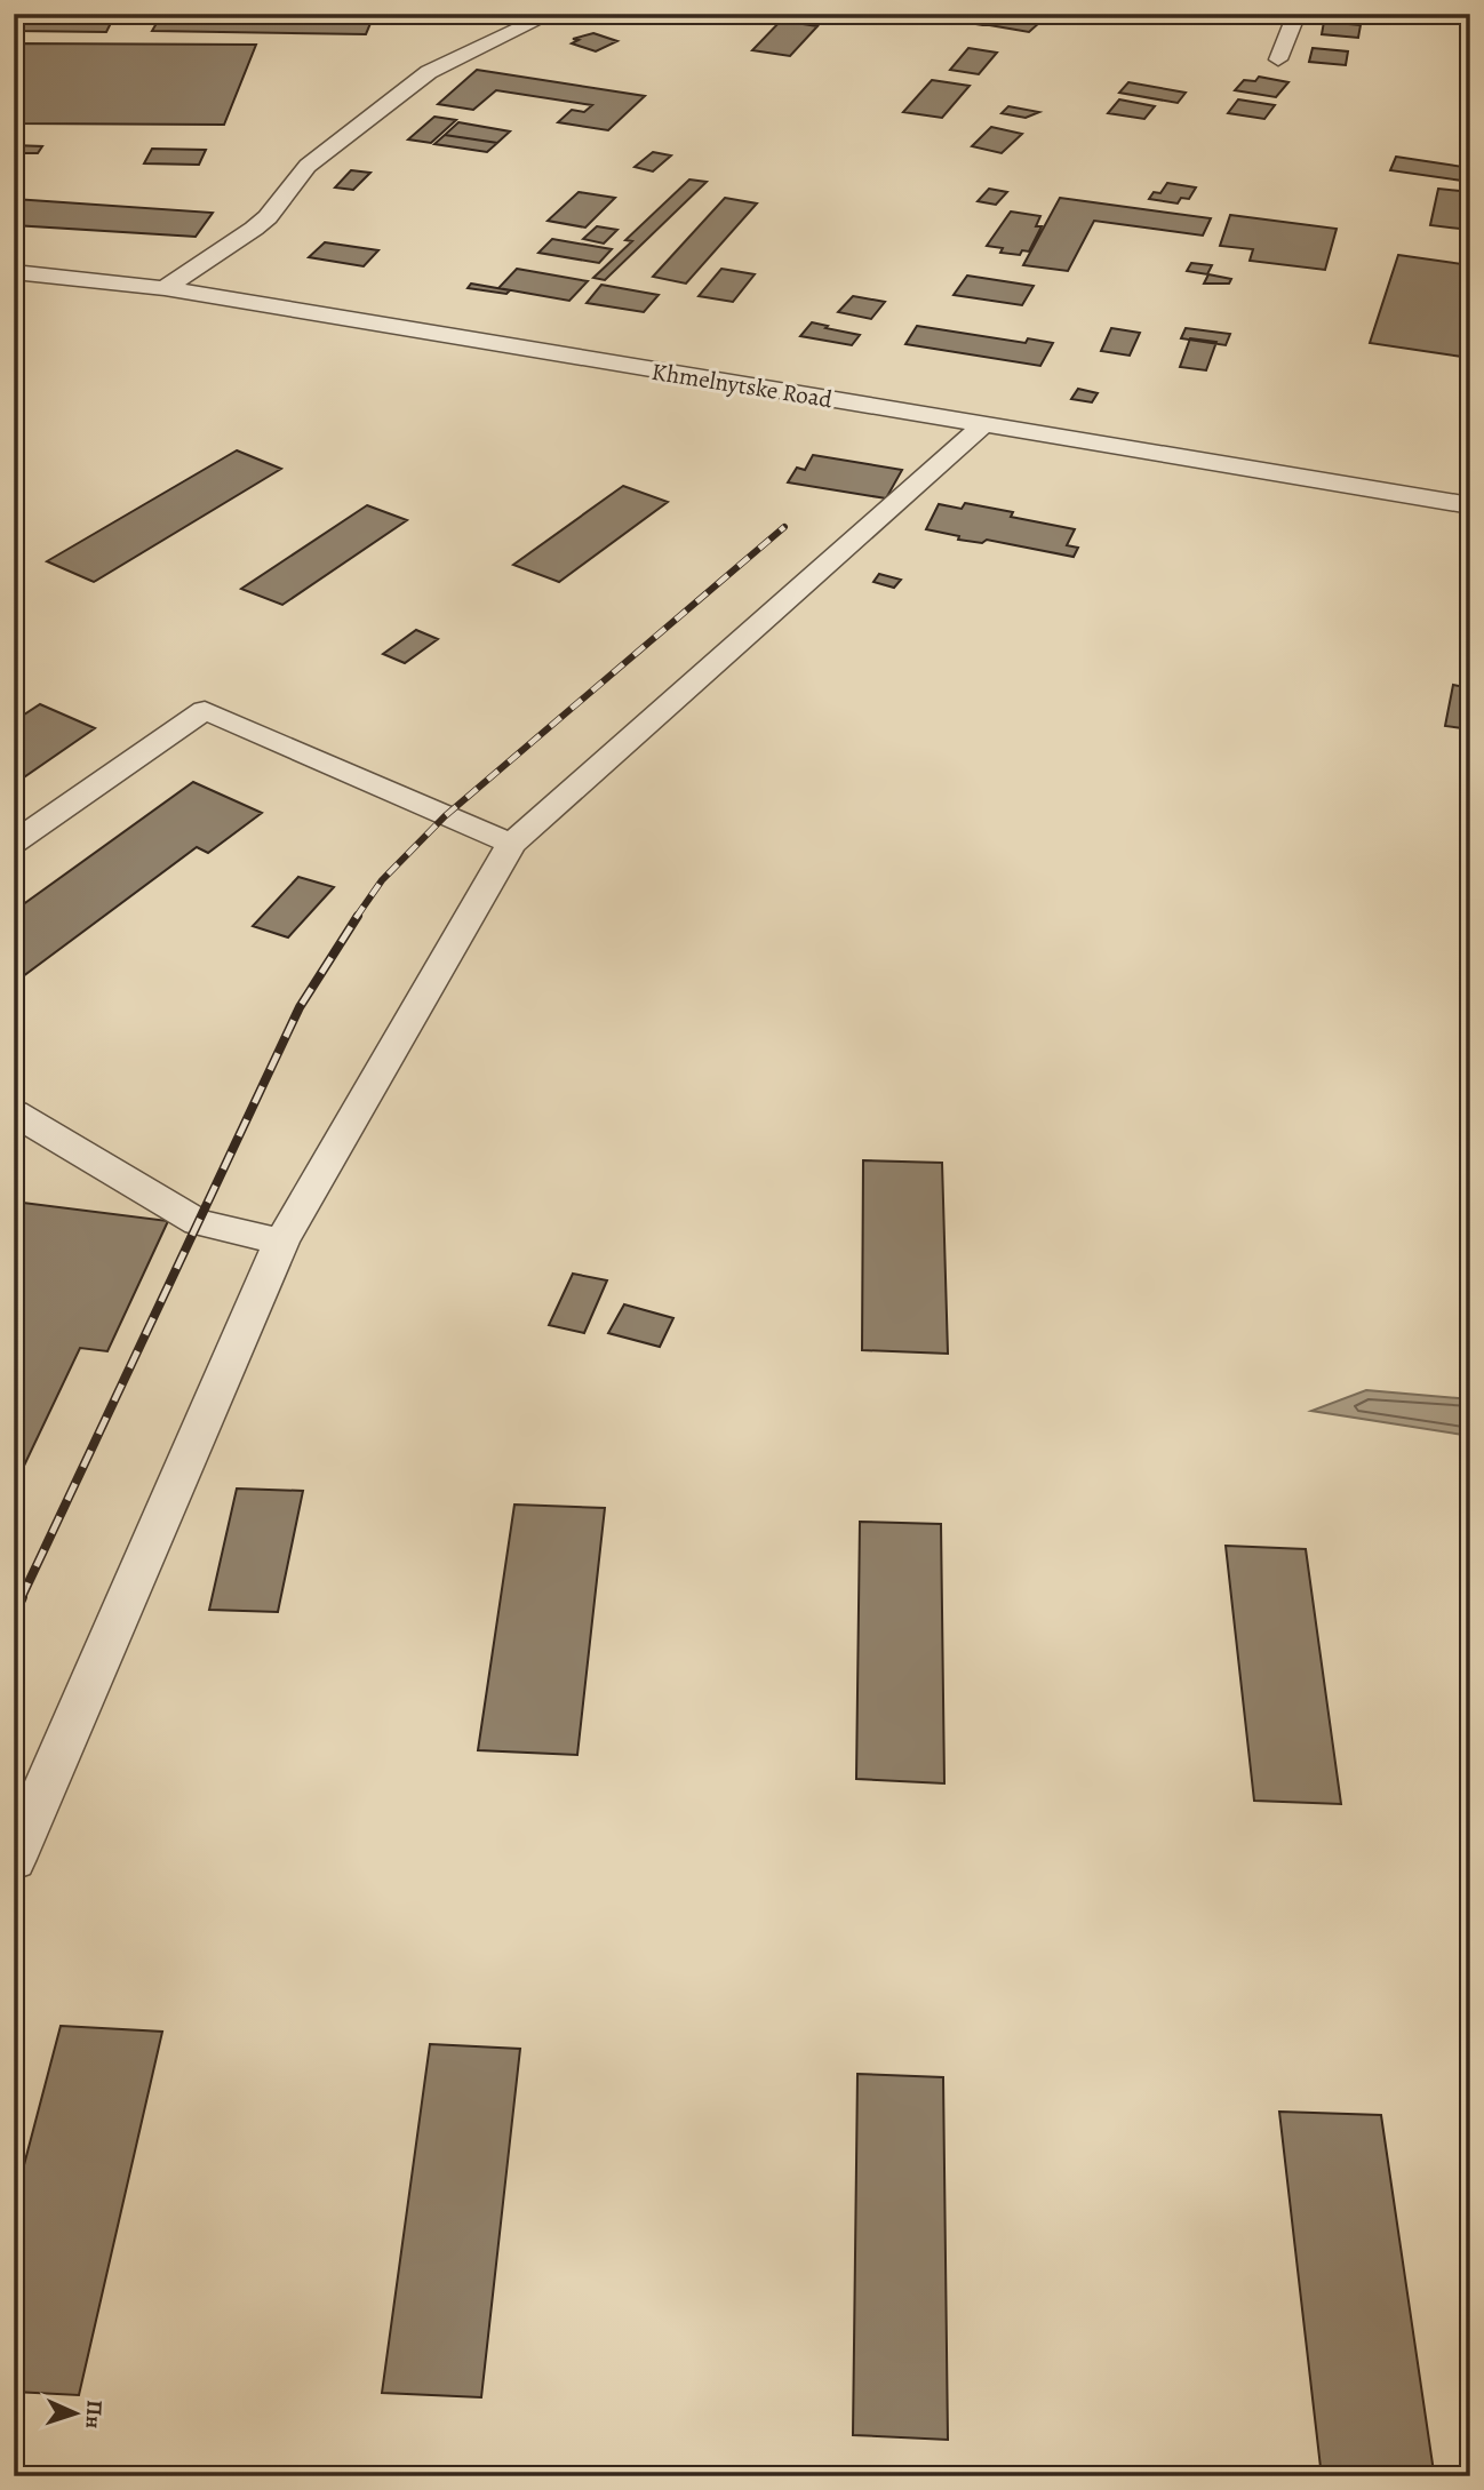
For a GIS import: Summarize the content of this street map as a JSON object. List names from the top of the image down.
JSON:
{
  "streets": {
    "street": ["Khmelnytske Road"]
  },
  "north": "right"
}
